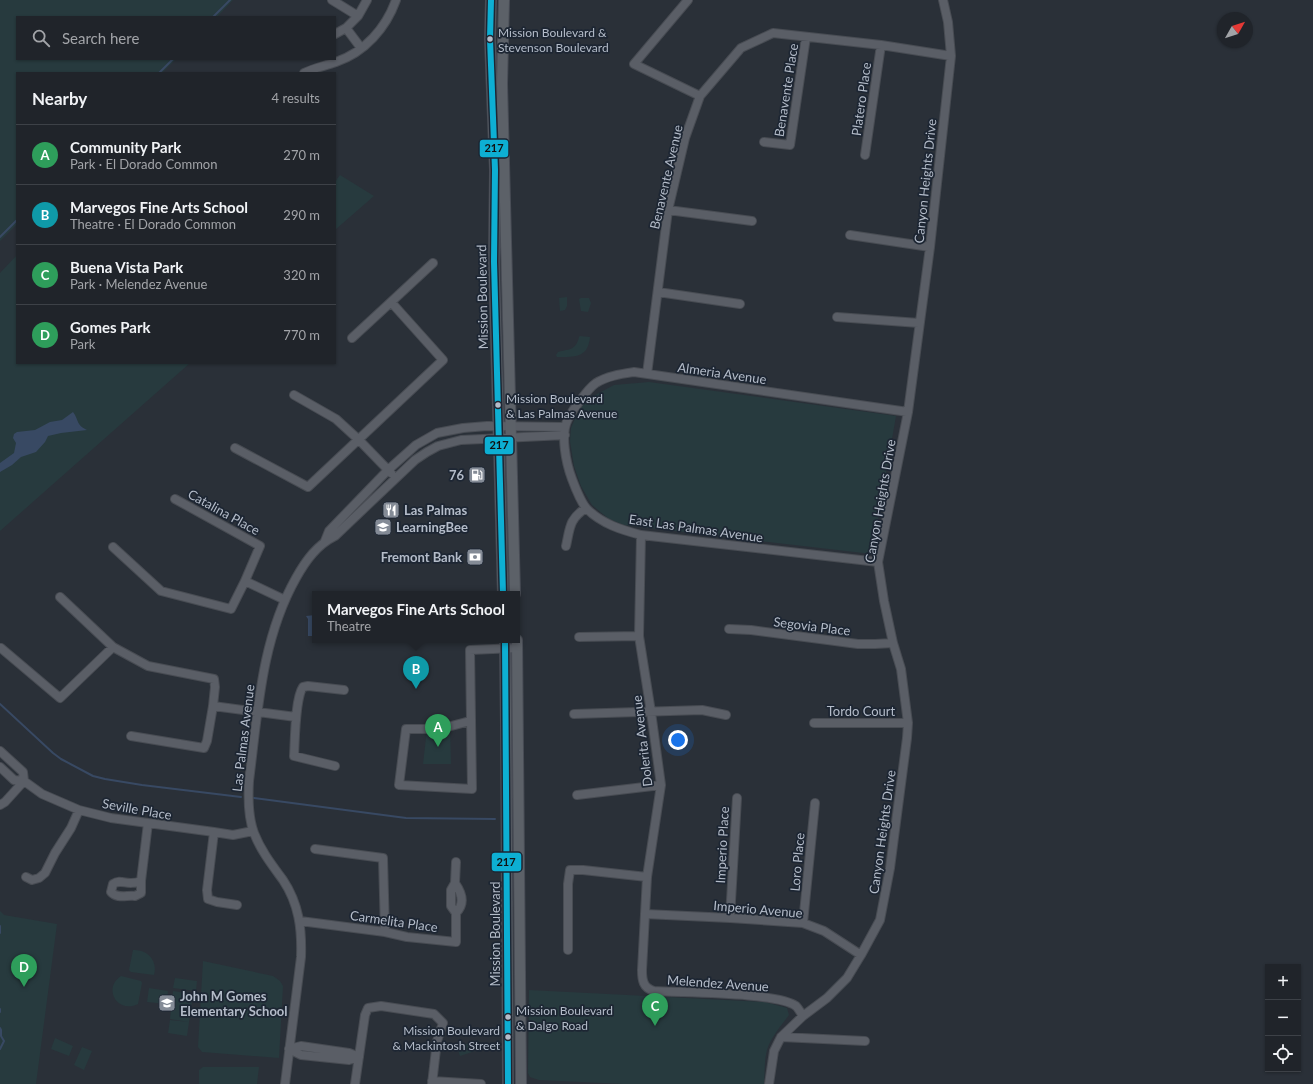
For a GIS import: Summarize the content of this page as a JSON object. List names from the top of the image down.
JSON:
{
  "streets": {
    "main road": ["Mission Boulevard"],
    "street": [
      "Benavente Place",
      "Platero Place",
      "Benavente Avenue",
      "Canyon Heights Drive",
      "Almeria Avenue",
      "Catalina Place",
      "East Las Palmas Avenue",
      "Segovia Place",
      "Tordo Court",
      "Las Palmas Avenue",
      "Dolerita Avenue",
      "Seville Place",
      "Imperio Place",
      "Loro Place",
      "Imperio Avenue",
      "Carmelita Place",
      "Melendez Avenue"
    ]
  },
  "crossings": [
    ["Benavente Place", "Benavente Avenue"],
    ["Platero Place", "Benavente Avenue"],
    ["Benavente Avenue", "Canyon Heights Drive"],
    ["Benavente Avenue", "Almeria Avenue"],
    ["Canyon Heights Drive", "Almeria Avenue"],
    ["Canyon Heights Drive", "East Las Palmas Avenue"],
    ["Canyon Heights Drive", "Segovia Place"],
    ["Canyon Heights Drive", "Tordo Court"],
    ["Canyon Heights Drive", "Imperio Avenue"],
    ["Canyon Heights Drive", "Melendez Avenue"],
    ["Mission Boulevard", "Las Palmas Avenue"],
    ["Almeria Avenue", "East Las Palmas Avenue"],
    ["East Las Palmas Avenue", "Dolerita Avenue"],
    ["Las Palmas Avenue", "Seville Place"],
    ["Las Palmas Avenue", "Carmelita Place"],
    ["Dolerita Avenue", "Imperio Avenue"],
    ["Dolerita Avenue", "Melendez Avenue"],
    ["Imperio Place", "Imperio Avenue"],
    ["Loro Place", "Imperio Avenue"]
  ],
  "places": {
    "other": [
      "Mission Boulevard & Stevenson Boulevard",
      "Mission Boulevard & Las Palmas Avenue",
      "Mission Boulevard & Dalgo Road",
      "Mission Boulevard & Mackintosh Street"
    ],
    "fuel station": ["76"],
    "restaurant": ["Las Palmas"],
    "school or university": ["LearningBee", "John M Gomes Elementary School"],
    "bank": ["Fremont Bank"]
  },
  "lines": ["transit line 217"],
  "north": "top right",
  "page": {
    "search": "Search here",
    "heading": ["Nearby", "4 results"],
    "list": [
      {
        "mark": "A",
        "name": "Community Park",
        "note": "Park · El Dorado Common",
        "value": "270 m"
      },
      {
        "mark": "B",
        "name": "Marvegos Fine Arts School",
        "note": "Theatre · El Dorado Common",
        "value": "290 m"
      },
      {
        "mark": "C",
        "name": "Buena Vista Park",
        "note": "Park · Melendez Avenue",
        "value": "320 m"
      },
      {
        "mark": "D",
        "name": "Gomes Park",
        "note": "Park",
        "value": "770 m"
      }
    ],
    "popup": ["Marvegos Fine Arts School", "Theatre"],
    "pins": [
      "B",
      "A",
      "D",
      "C"
    ],
    "map_buttons": ["+", "−"]
  }
}
